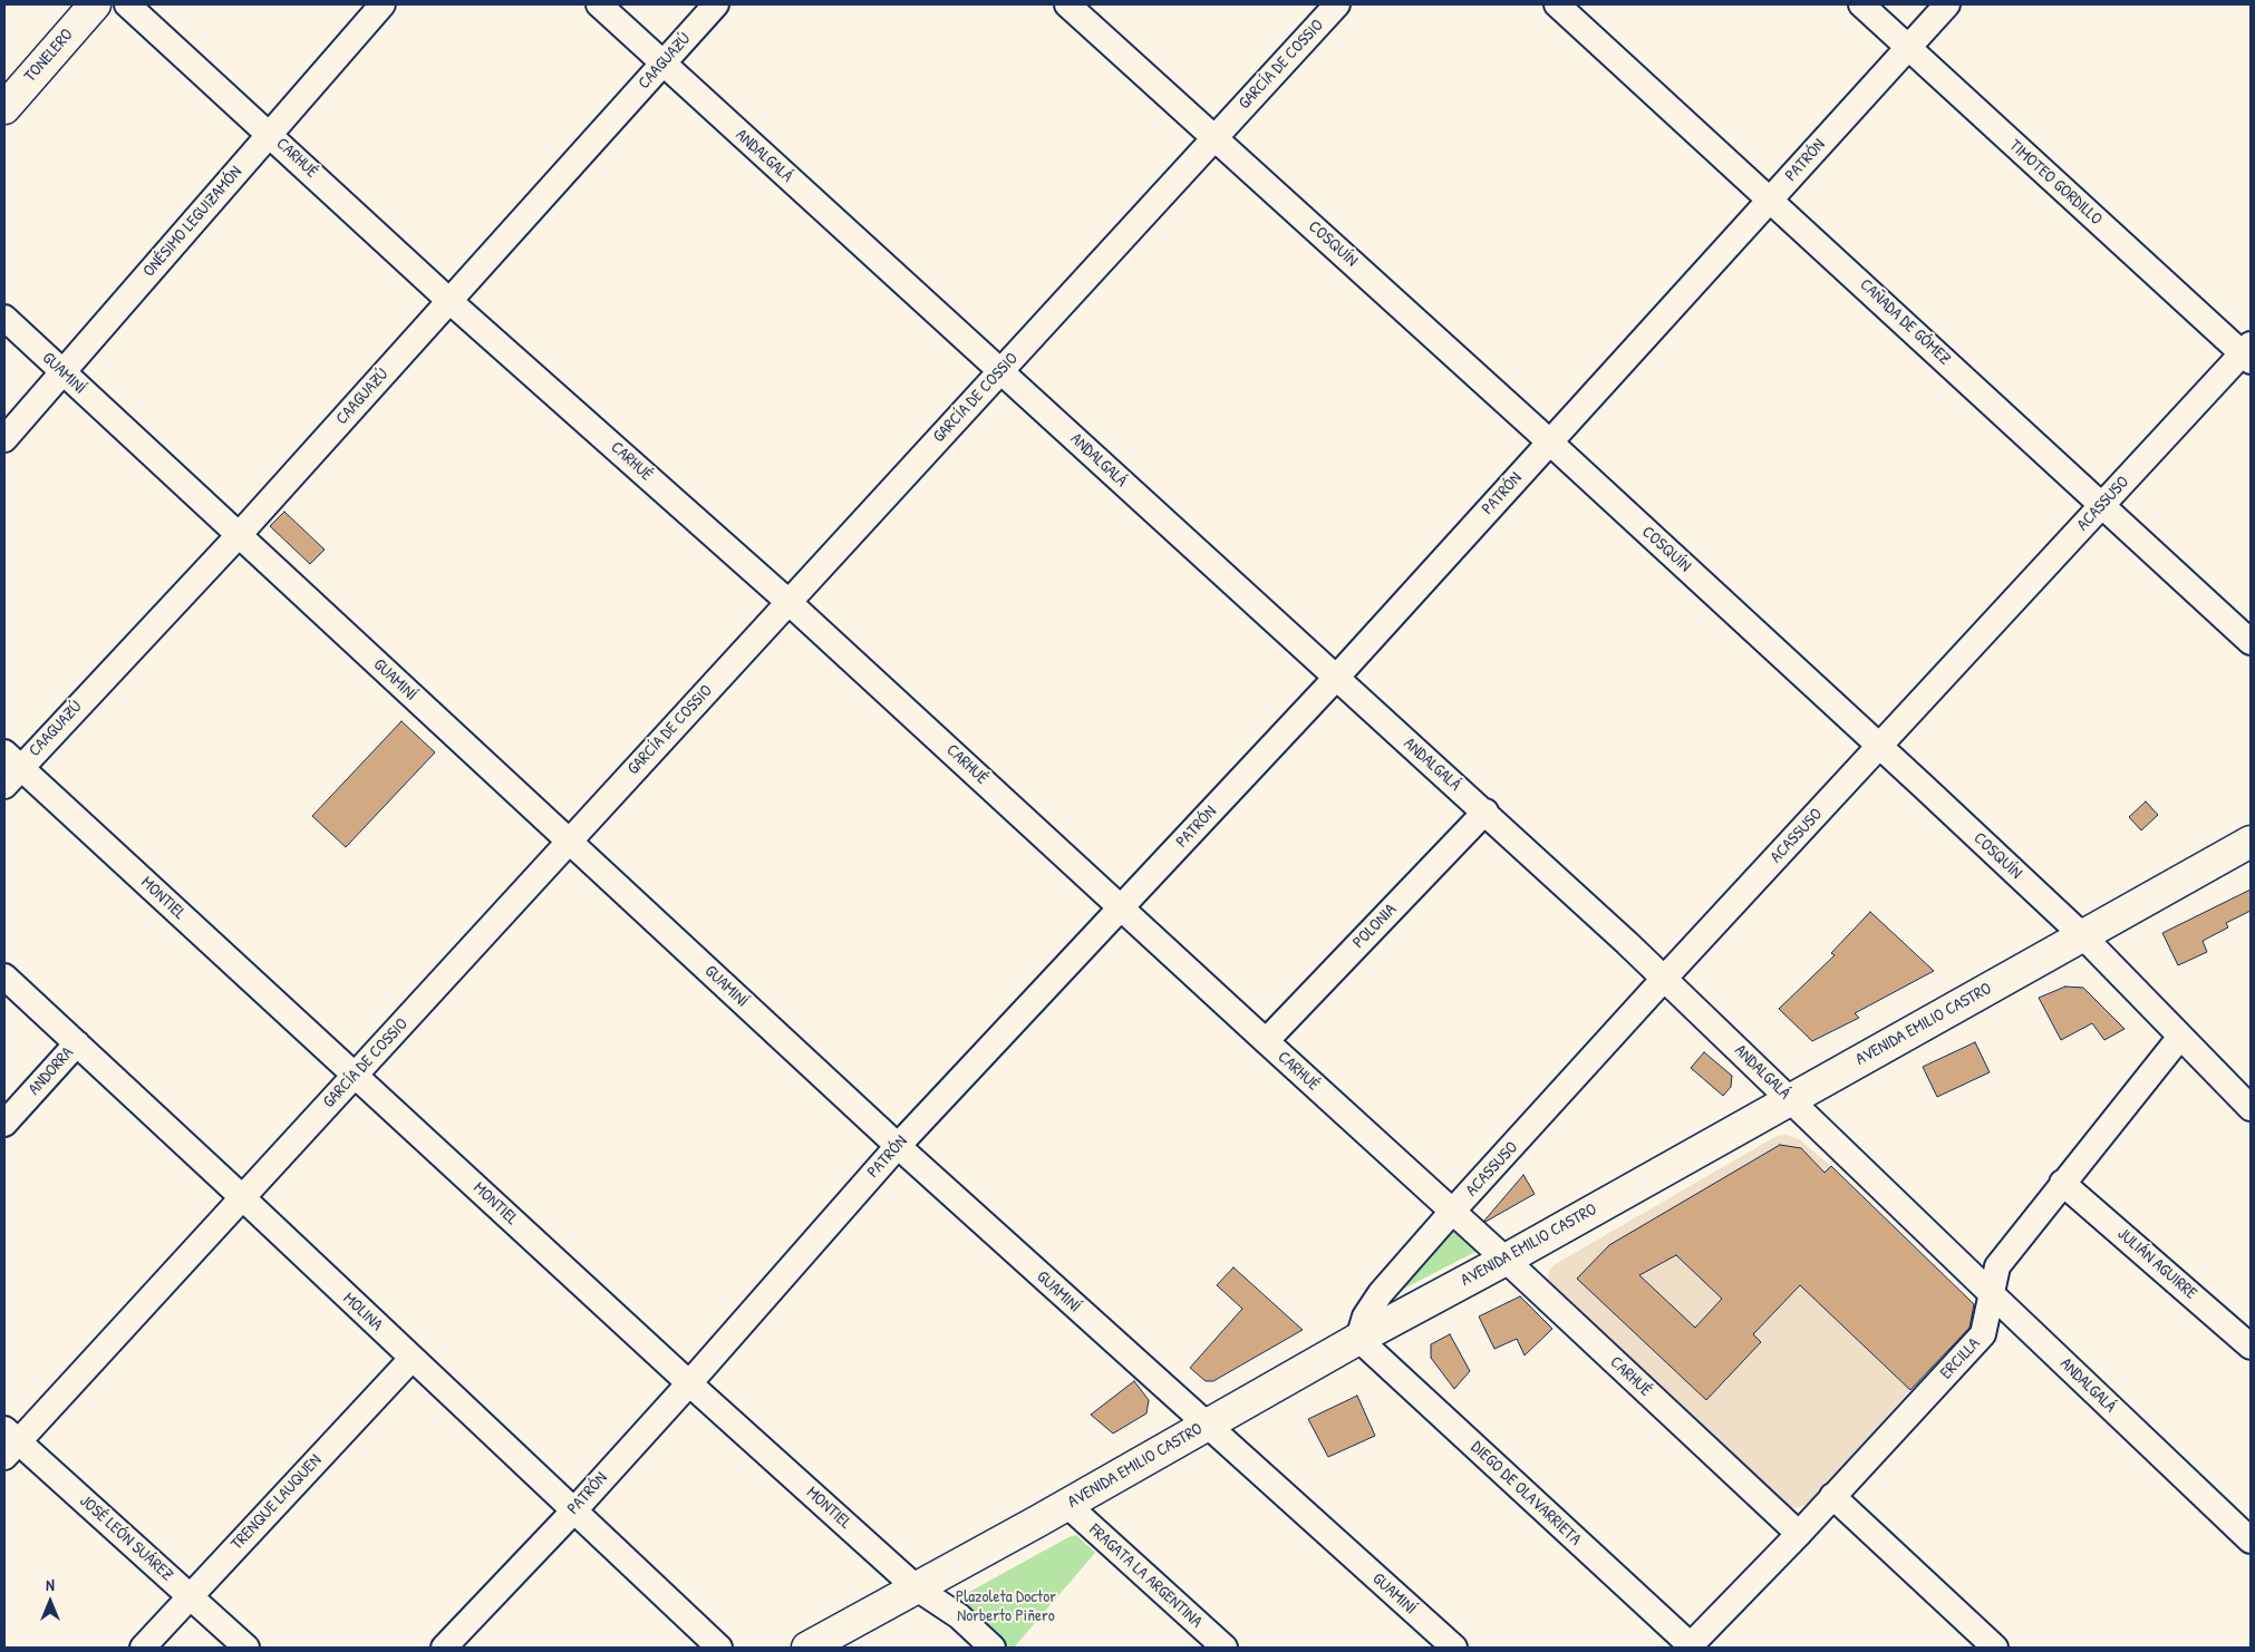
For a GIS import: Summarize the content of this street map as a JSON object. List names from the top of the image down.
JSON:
{
  "streets": {
    "main road": ["TONELERO", "AVENIDA EMILIO CASTRO"],
    "street": [
      "CAAGUAZÚ",
      "GARCÍA DE COSSIO",
      "ANDALGALÁ",
      "CARHUÉ",
      "PATRÓN",
      "TIMOTEO GORDILLO",
      "ONÉSIMO LEGUIZAMÓN",
      "COSQUÍN",
      "CAÑADA DE GÓMEZ",
      "GUAMINÍ",
      "ACASSUSO",
      "MONTIEL",
      "POLONIA",
      "ANDORRA",
      "JULIÁN AGUIRRE",
      "MOLINA",
      "ERCILLA",
      "DIEGO DE OLAVARRIETA",
      "TRENQUE LAUQUEN",
      "JOSÉ LEÓN SUÁREZ",
      "FRAGATA LA ARGENTINA"
    ]
  },
  "crossings": [
    ["CAAGUAZÚ", "ANDALGALÁ"],
    ["CAAGUAZÚ", "CARHUÉ"],
    ["CAAGUAZÚ", "GUAMINÍ"],
    ["CAAGUAZÚ", "MONTIEL"],
    ["GARCÍA DE COSSIO", "ANDALGALÁ"],
    ["GARCÍA DE COSSIO", "CARHUÉ"],
    ["GARCÍA DE COSSIO", "COSQUÍN"],
    ["GARCÍA DE COSSIO", "GUAMINÍ"],
    ["GARCÍA DE COSSIO", "MONTIEL"],
    ["GARCÍA DE COSSIO", "MOLINA"],
    ["GARCÍA DE COSSIO", "JOSÉ LEÓN SUÁREZ"],
    ["ANDALGALÁ", "PATRÓN"],
    ["ANDALGALÁ", "ACASSUSO"],
    ["ANDALGALÁ", "POLONIA"],
    ["ANDALGALÁ", "AVENIDA EMILIO CASTRO"],
    ["ANDALGALÁ", "ERCILLA"],
    ["CARHUÉ", "PATRÓN"],
    ["CARHUÉ", "ONÉSIMO LEGUIZAMÓN"],
    ["CARHUÉ", "ACASSUSO"],
    ["CARHUÉ", "POLONIA"],
    ["CARHUÉ", "AVENIDA EMILIO CASTRO"],
    ["CARHUÉ", "ERCILLA"],
    ["PATRÓN", "TIMOTEO GORDILLO"],
    ["PATRÓN", "COSQUÍN"],
    ["PATRÓN", "CAÑADA DE GÓMEZ"],
    ["PATRÓN", "GUAMINÍ"],
    ["PATRÓN", "MONTIEL"],
    ["PATRÓN", "MOLINA"],
    ["TIMOTEO GORDILLO", "ACASSUSO"],
    ["ONÉSIMO LEGUIZAMÓN", "GUAMINÍ"],
    ["COSQUÍN", "ACASSUSO"],
    ["COSQUÍN", "AVENIDA EMILIO CASTRO"],
    ["COSQUÍN", "ERCILLA"],
    ["CAÑADA DE GÓMEZ", "ACASSUSO"],
    ["GUAMINÍ", "AVENIDA EMILIO CASTRO"],
    ["ACASSUSO", "AVENIDA EMILIO CASTRO"],
    ["ACASSUSO", "DIEGO DE OLAVARRIETA"],
    ["MONTIEL", "AVENIDA EMILIO CASTRO"],
    ["AVENIDA EMILIO CASTRO", "DIEGO DE OLAVARRIETA"],
    ["AVENIDA EMILIO CASTRO", "FRAGATA LA ARGENTINA"],
    ["ANDORRA", "MOLINA"],
    ["JULIÁN AGUIRRE", "ERCILLA"],
    ["MOLINA", "TRENQUE LAUQUEN"],
    ["ERCILLA", "DIEGO DE OLAVARRIETA"],
    ["TRENQUE LAUQUEN", "JOSÉ LEÓN SUÁREZ"]
  ],
  "parks": ["Plazoleta Doctor Norberto Piñero"],
  "north": "top"
}
